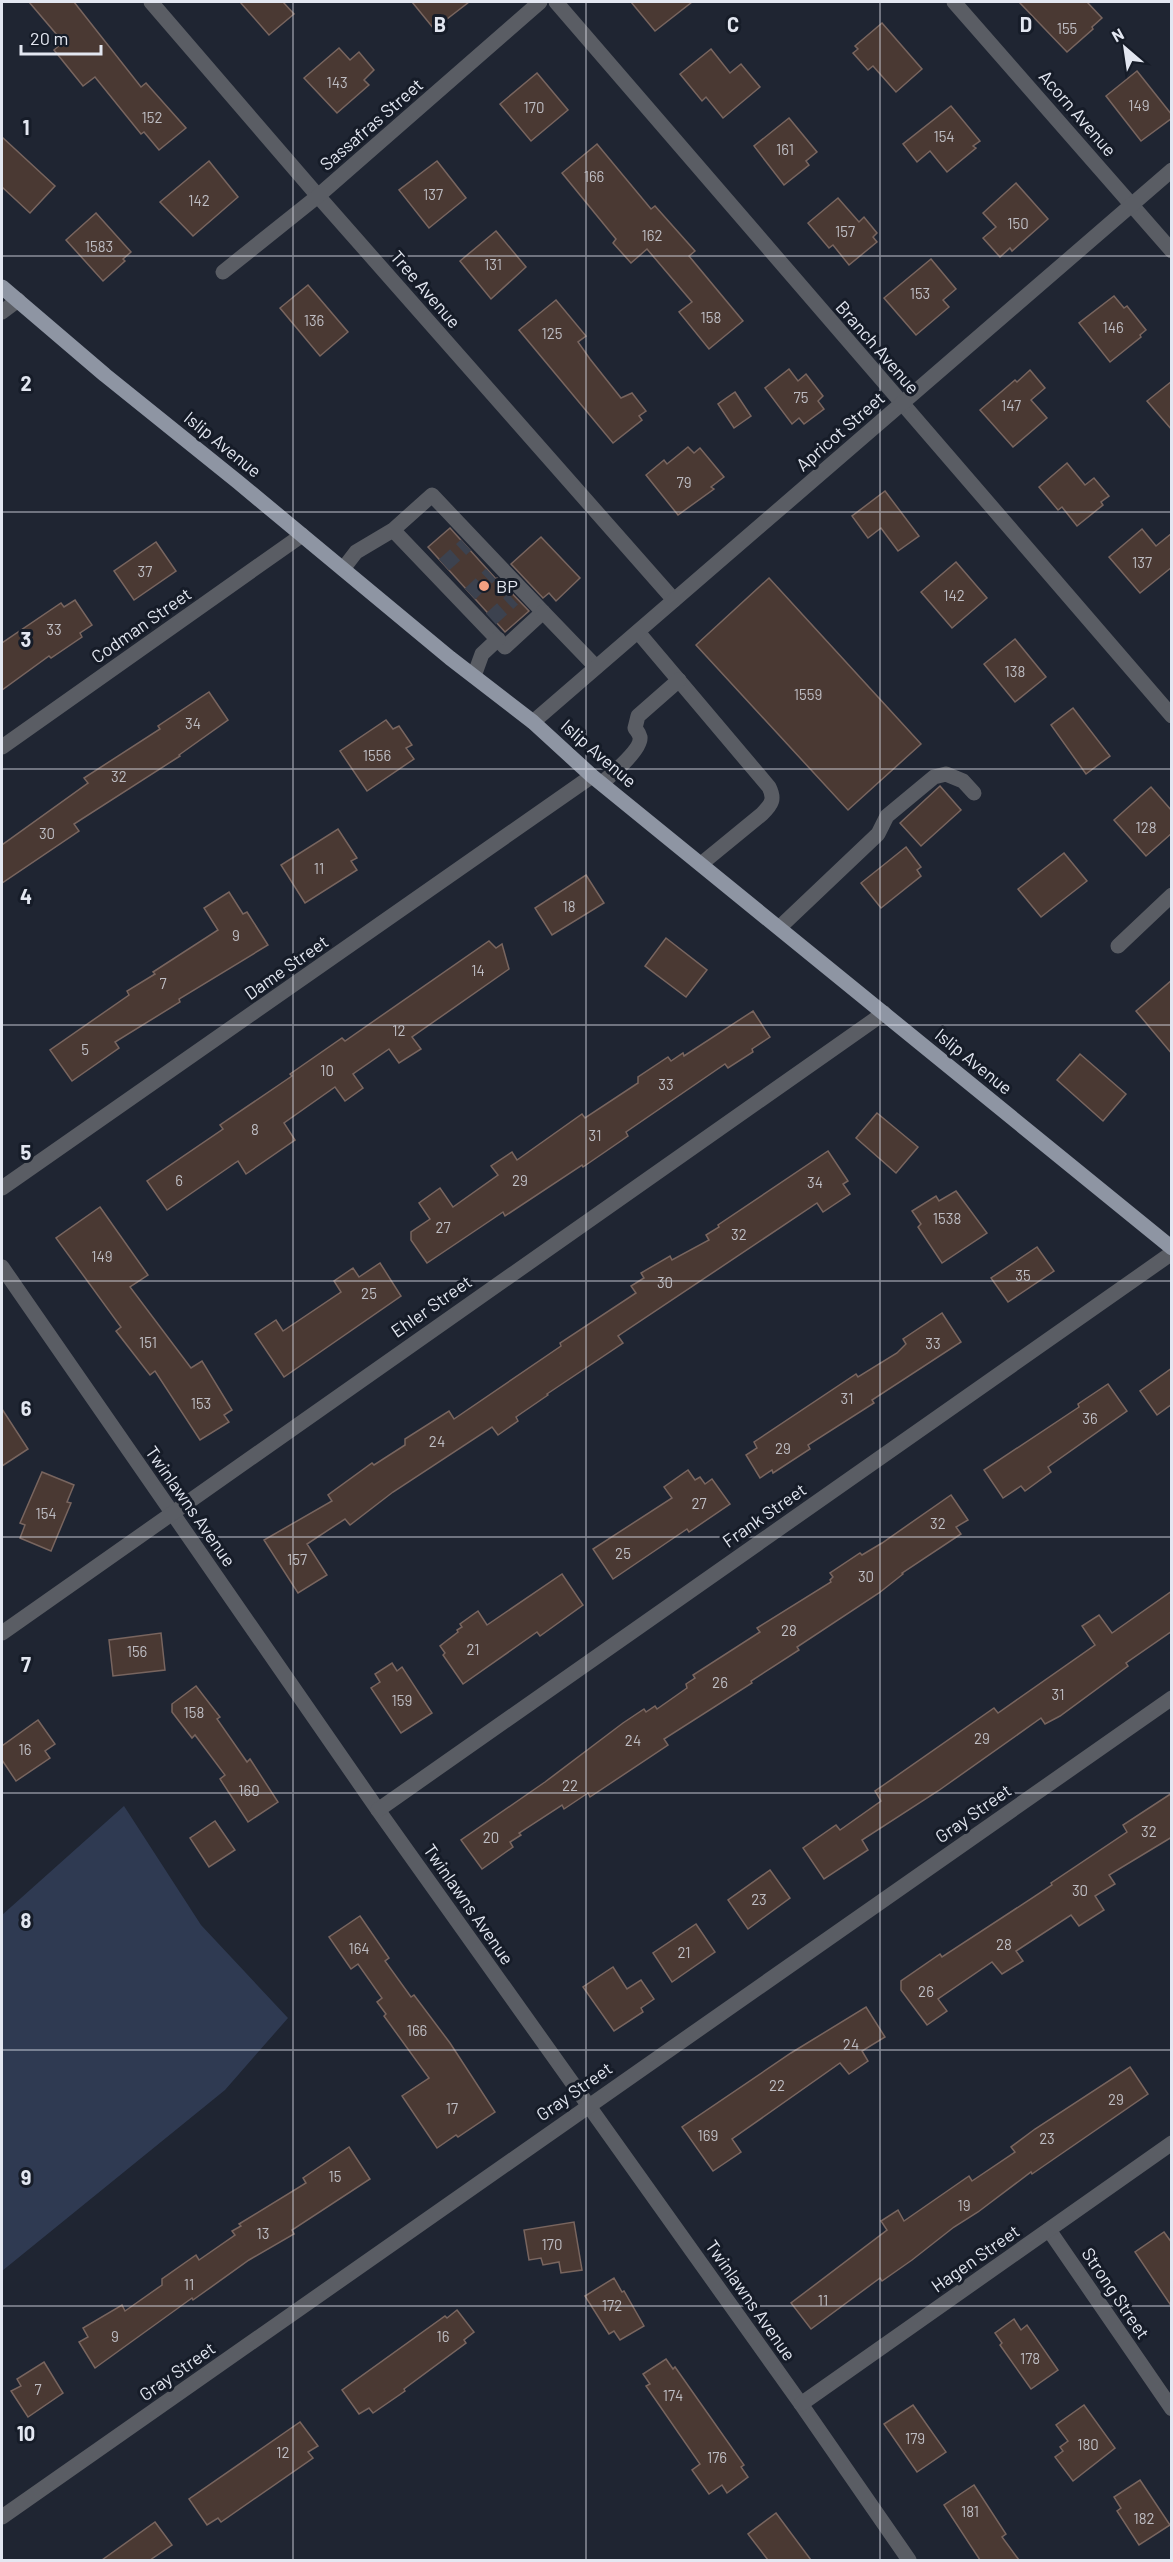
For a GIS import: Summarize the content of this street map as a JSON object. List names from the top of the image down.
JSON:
{
  "streets": {
    "main road": ["Islip Avenue"],
    "street": [
      "Acorn Avenue",
      "Sassafras Street",
      "Tree Avenue",
      "Branch Avenue",
      "Apricot Street",
      "Codman Street",
      "Dame Street",
      "Ehler Street",
      "Twinlawns Avenue",
      "Frank Street",
      "Gray Street",
      "Hagen Street",
      "Strong Street"
    ]
  },
  "crossings": [
    ["Acorn Avenue", "Apricot Street"],
    ["Sassafras Street", "Tree Avenue"],
    ["Tree Avenue", "Apricot Street"],
    ["Branch Avenue", "Apricot Street"],
    ["Apricot Street", "Islip Avenue"],
    ["Islip Avenue", "Codman Street"],
    ["Islip Avenue", "Dame Street"],
    ["Islip Avenue", "Ehler Street"],
    ["Ehler Street", "Twinlawns Avenue"],
    ["Twinlawns Avenue", "Frank Street"],
    ["Twinlawns Avenue", "Gray Street"],
    ["Twinlawns Avenue", "Hagen Street"],
    ["Hagen Street", "Strong Street"]
  ],
  "places": ["BP"],
  "house_numbers": [
    "155",
    "143",
    "149",
    "170",
    "152",
    "154",
    "161",
    "166",
    "137",
    "142",
    "150",
    "157",
    "162",
    "1583",
    "131",
    "153",
    "158",
    "136",
    "146",
    "125",
    "75",
    "147",
    "79",
    "137",
    "37",
    "142",
    "33",
    "138",
    "1559",
    "34",
    "1556",
    "32",
    "128",
    "30",
    "11",
    "18",
    "9",
    "14",
    "7",
    "12",
    "5",
    "10",
    "33",
    "8",
    "31",
    "6",
    "29",
    "34",
    "1538",
    "27",
    "32",
    "149",
    "35",
    "30",
    "25",
    "151",
    "33",
    "31",
    "153",
    "36",
    "24",
    "29",
    "27",
    "154",
    "32",
    "25",
    "157",
    "30",
    "28",
    "21",
    "156",
    "26",
    "31",
    "159",
    "158",
    "29",
    "24",
    "16",
    "22",
    "160",
    "32",
    "20",
    "30",
    "23",
    "28",
    "164",
    "21",
    "26",
    "166",
    "24",
    "22",
    "29",
    "17",
    "169",
    "23",
    "15",
    "19",
    "13",
    "170",
    "11",
    "11",
    "172",
    "9",
    "16",
    "178",
    "7",
    "174",
    "179",
    "180",
    "12",
    "176",
    "181",
    "182"
  ],
  "scale_bar": "20 m",
  "north": "top left",
  "grid": {
    "columns": ["B", "C", "D"],
    "rows": [
      "1",
      "2",
      "3",
      "4",
      "5",
      "6",
      "7",
      "8",
      "9",
      "10"
    ]
  }
}
